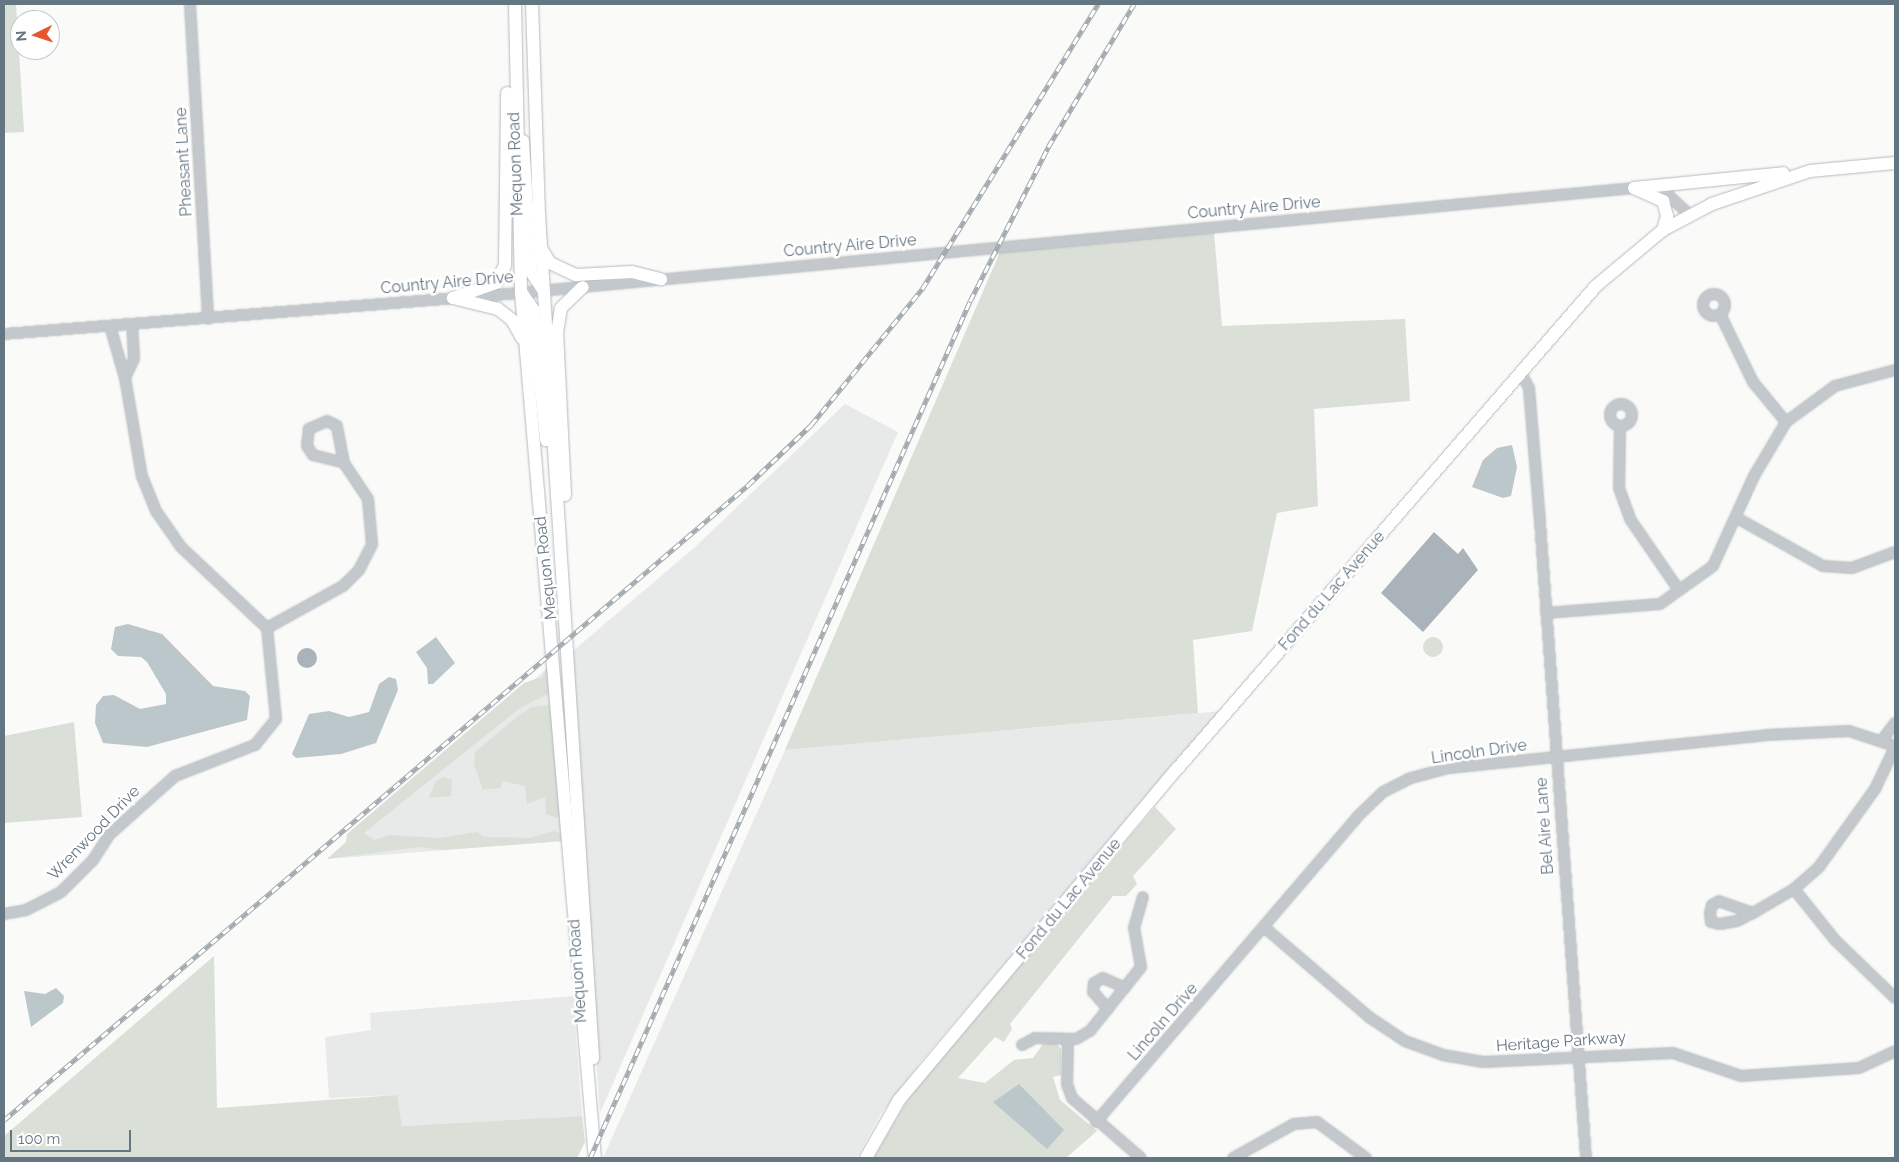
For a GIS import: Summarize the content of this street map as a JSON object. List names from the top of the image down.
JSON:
{
  "streets": {
    "main road": ["Mequon Road", "Fond du Lac Avenue"],
    "street": [
      "Pheasant Lane",
      "Country Aire Drive",
      "Lincoln Drive",
      "Bel Aire Lane",
      "Wrenwood Drive",
      "Heritage Parkway"
    ]
  },
  "crossings": [
    ["Pheasant Lane", "Country Aire Drive"],
    ["Mequon Road", "Country Aire Drive"],
    ["Country Aire Drive", "Fond du Lac Avenue"],
    ["Fond du Lac Avenue", "Bel Aire Lane"],
    ["Lincoln Drive", "Bel Aire Lane"],
    ["Lincoln Drive", "Heritage Parkway"],
    ["Bel Aire Lane", "Heritage Parkway"]
  ],
  "scale_bar": "100 m",
  "north": "left"
}
